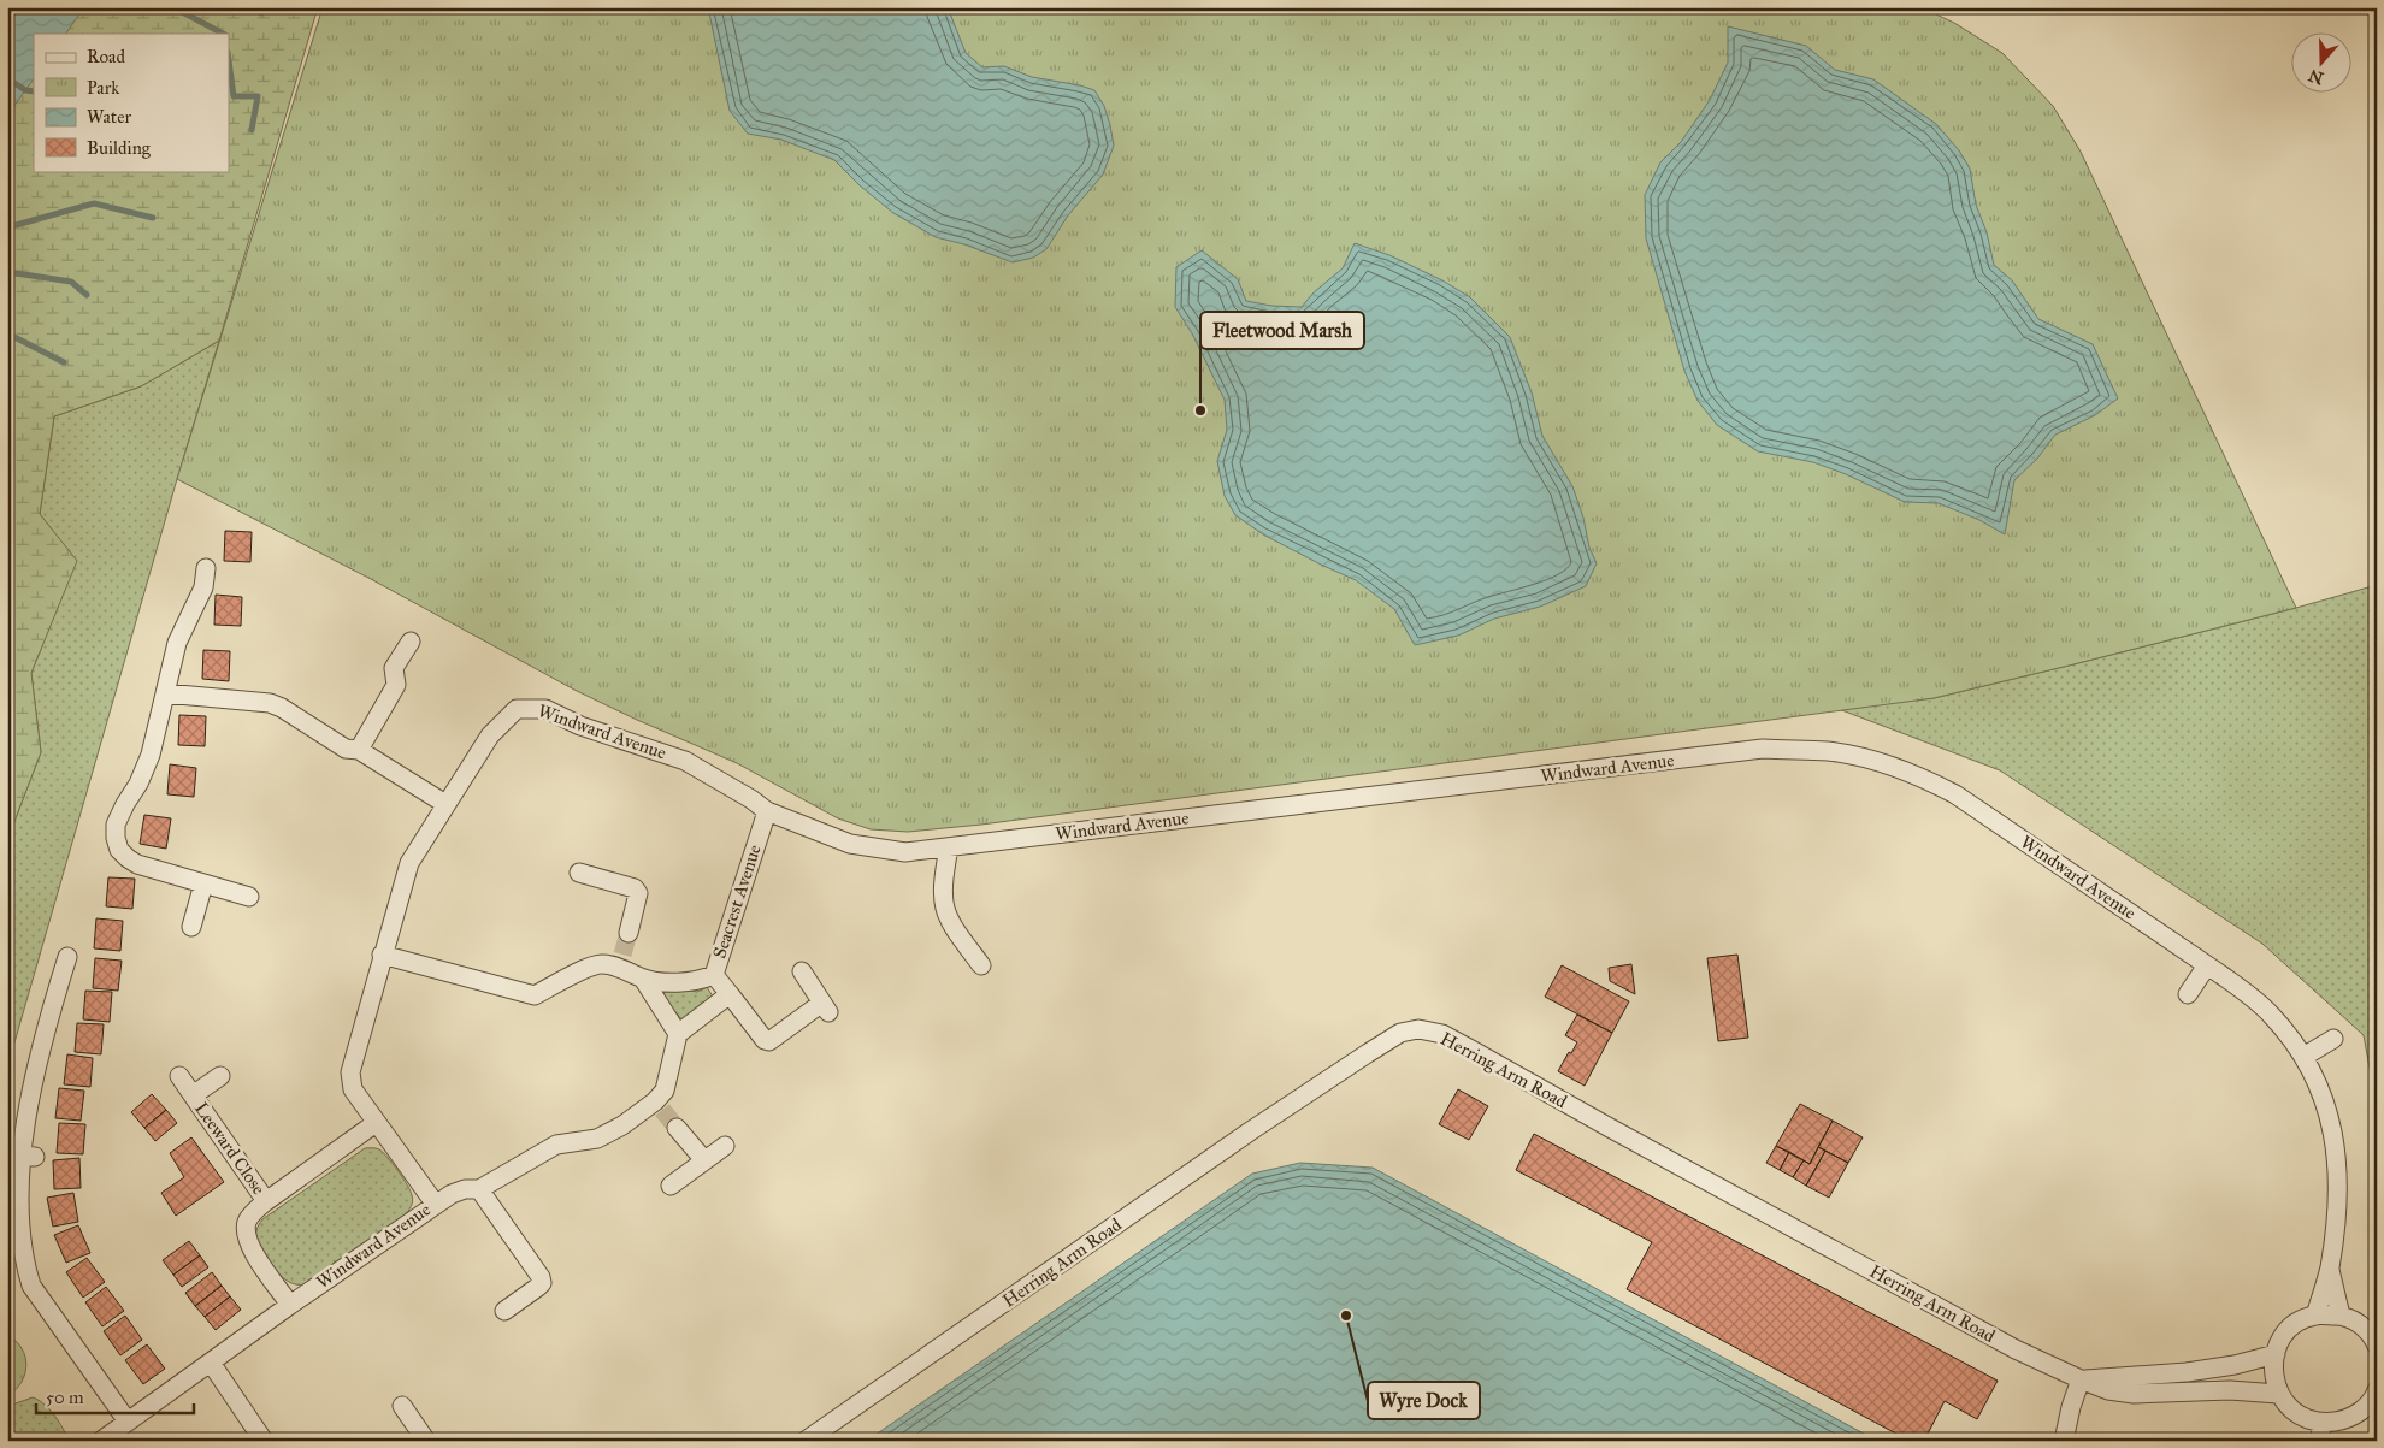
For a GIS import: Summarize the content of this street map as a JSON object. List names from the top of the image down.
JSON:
{
  "streets": {
    "street": [
      "Windward Avenue",
      "Seacrest Avenue",
      "Herring Arm Road",
      "Leeward Close"
    ]
  },
  "crossings": [
    ["Windward Avenue", "Seacrest Avenue"]
  ],
  "places": ["Fleetwood Marsh", "Wyre Dock"],
  "legend": [
    "Road",
    "Park",
    "Water",
    "Building"
  ],
  "scale_bar": "50 m",
  "north": "bottom"
}
